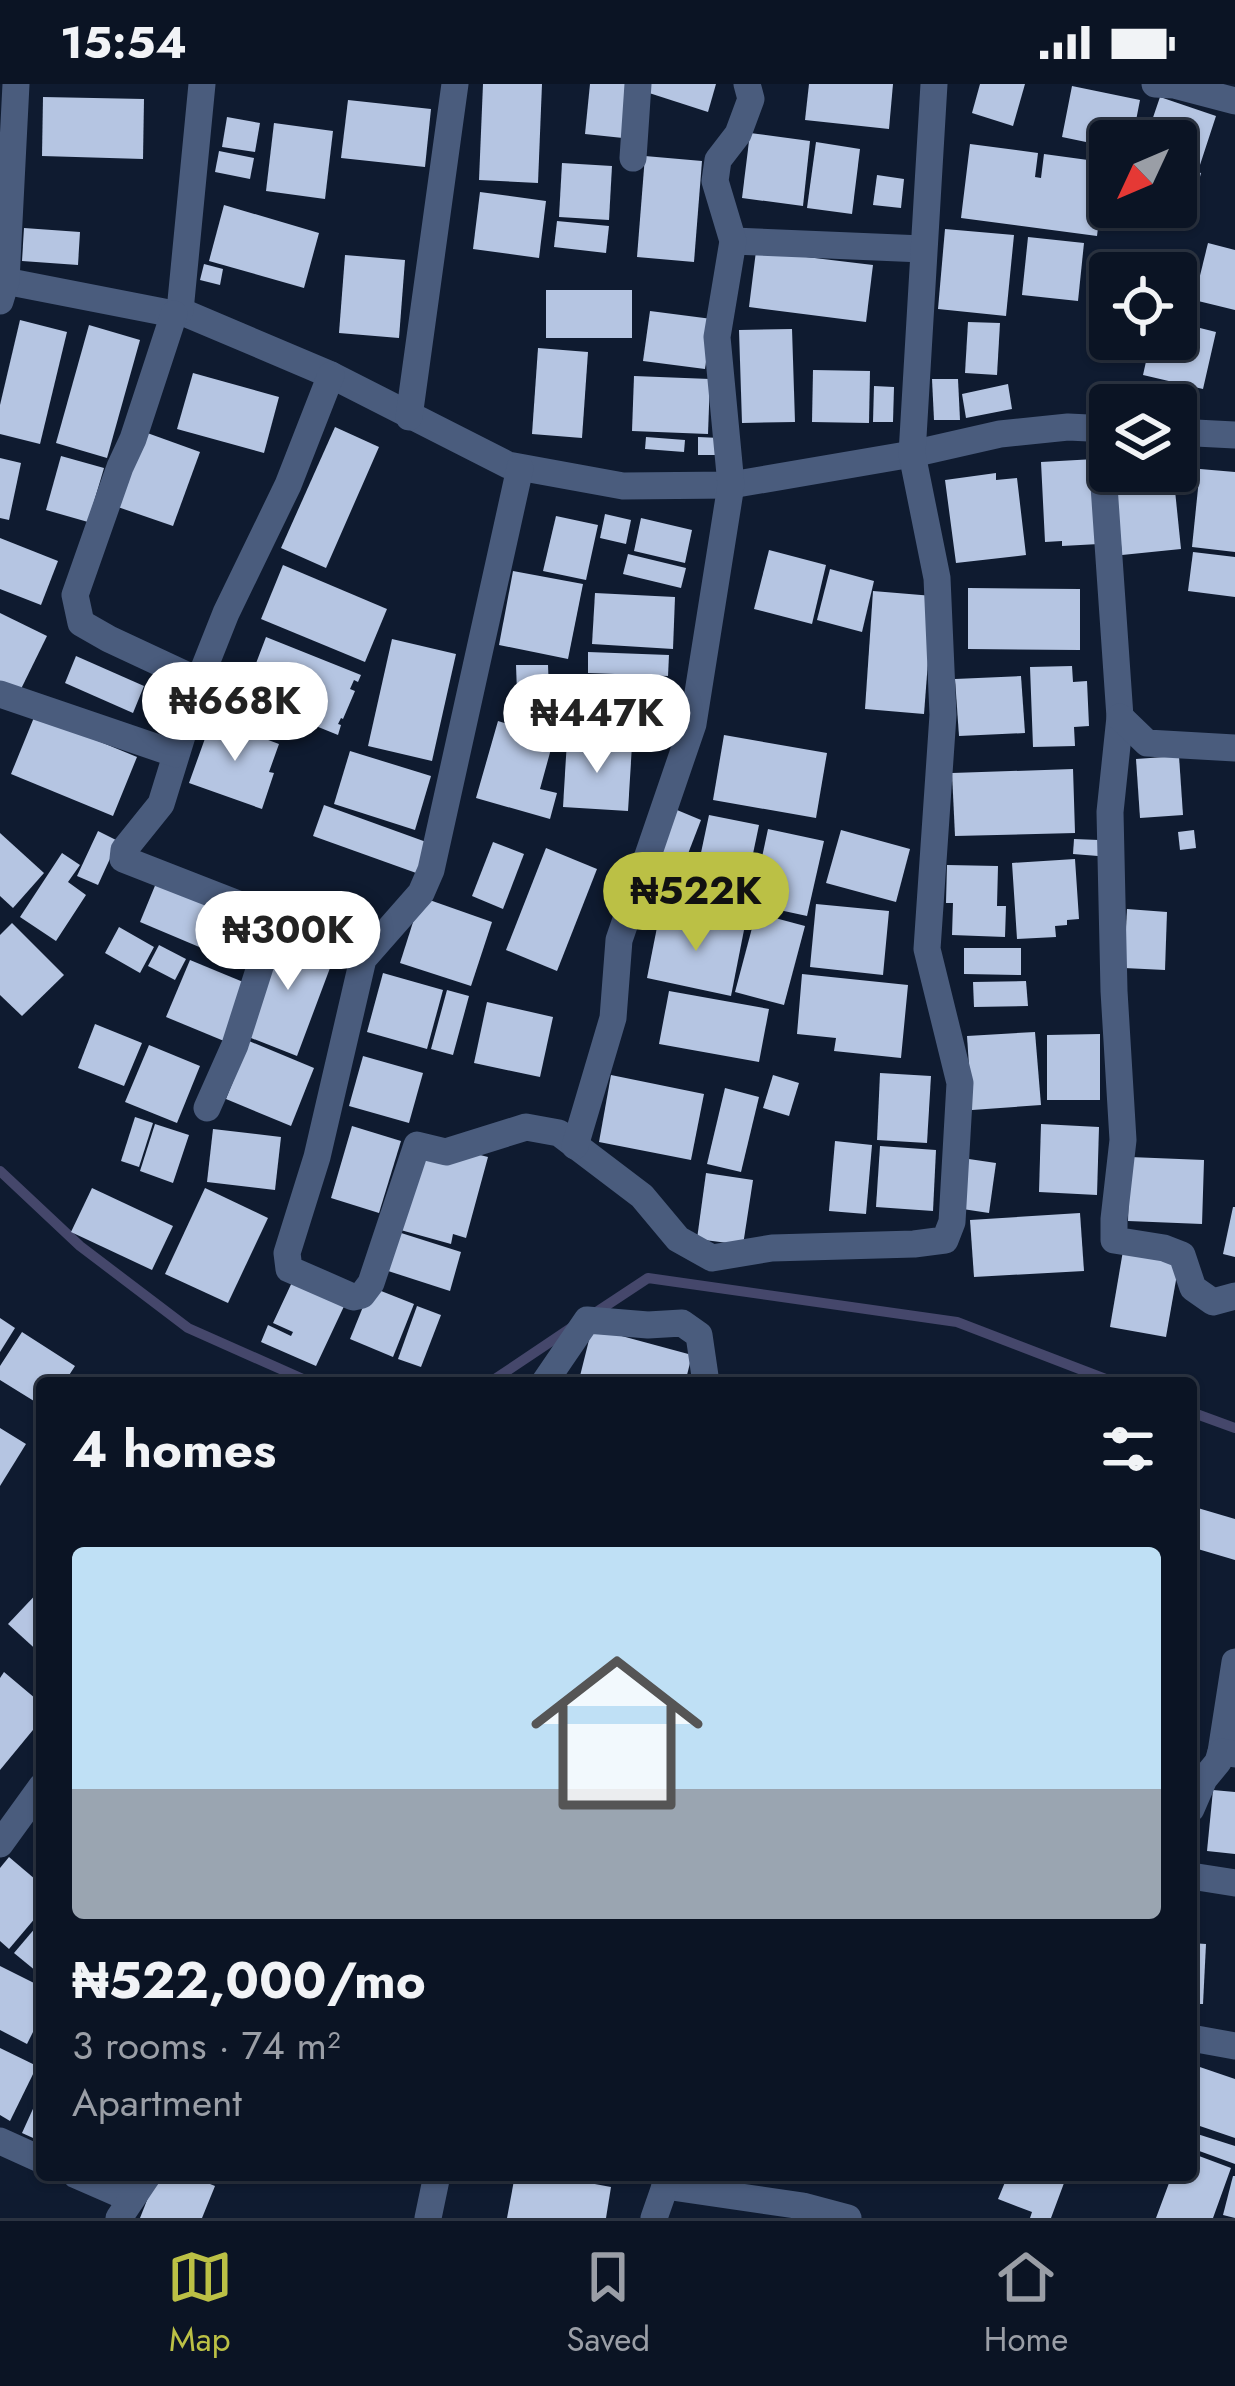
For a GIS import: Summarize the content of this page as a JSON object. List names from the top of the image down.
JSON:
{
  "north": "bottom left",
  "page": {
    "status": "15:54",
    "price": [
      "₦668K",
      "₦447K",
      "₦522K",
      "₦300K"
    ],
    "heading": "4 homes",
    "list": [
      {
        "name": "₦522,000/mo",
        "note": "3 rooms · 74 m² · Apartment"
      }
    ],
    "tabs": ["Map", "Saved", "Home"]
  }
}
